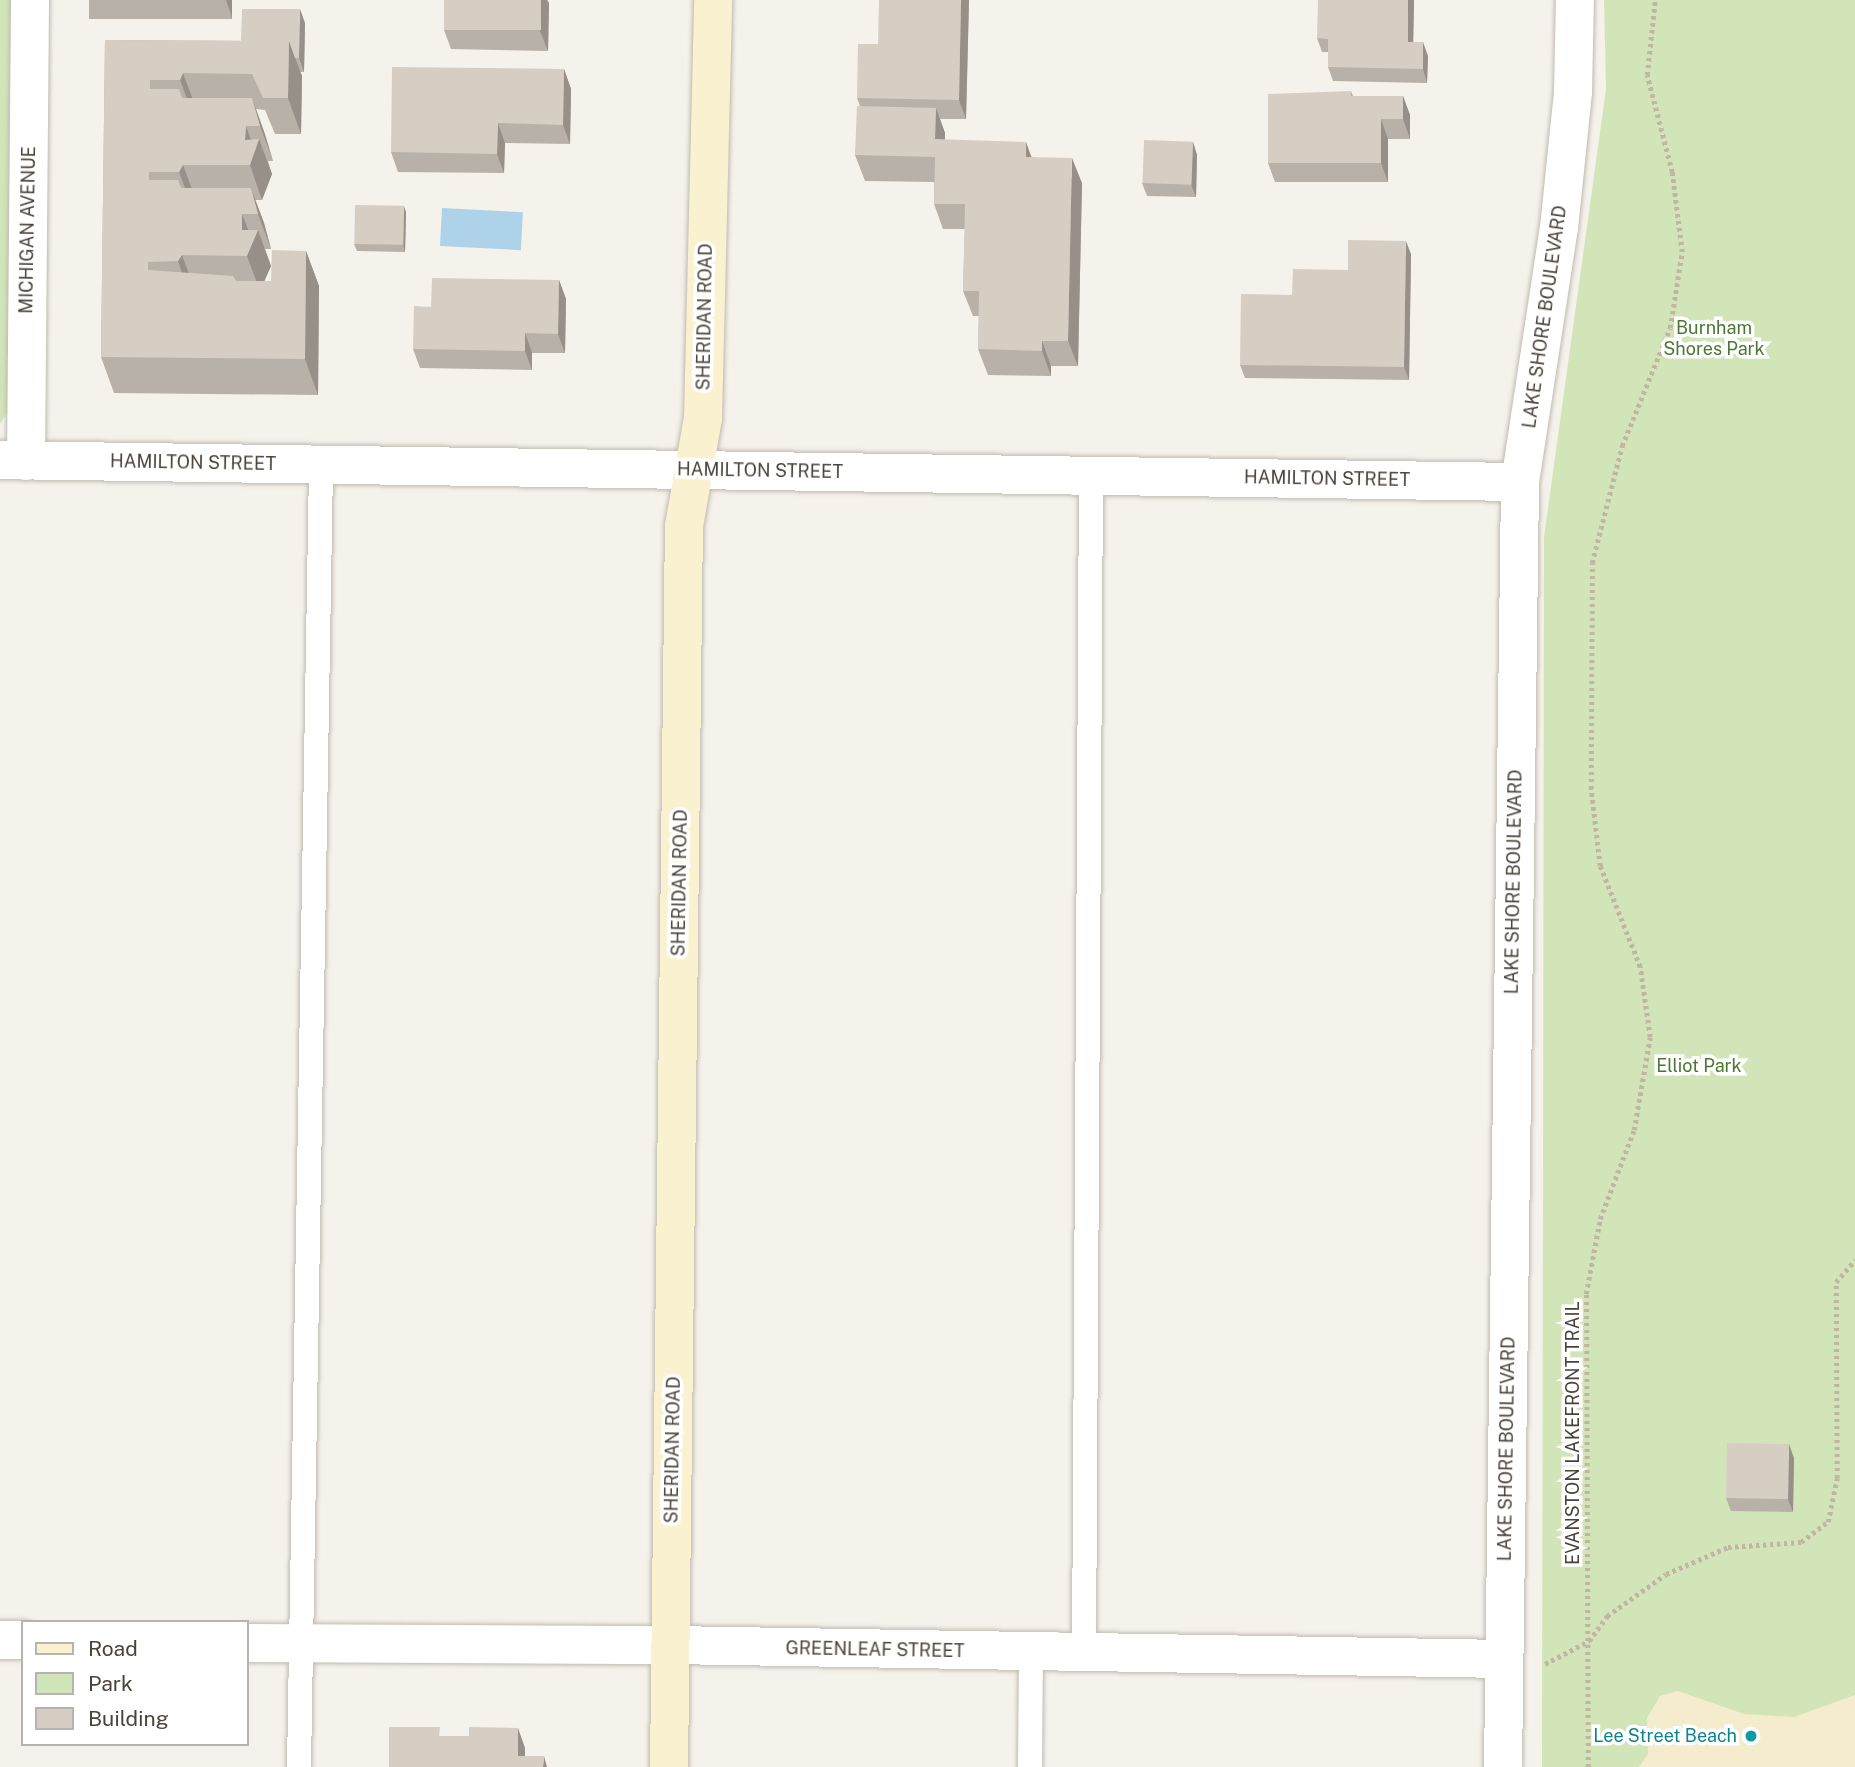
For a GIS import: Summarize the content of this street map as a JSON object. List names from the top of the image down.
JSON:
{
  "streets": {
    "main road": ["SHERIDAN ROAD"],
    "street": [
      "MICHIGAN AVENUE",
      "LAKE SHORE BOULEVARD",
      "HAMILTON STREET",
      "GREENLEAF STREET"
    ],
    "path": ["EVANSTON LAKEFRONT TRAIL"]
  },
  "crossings": [
    ["MICHIGAN AVENUE", "HAMILTON STREET"],
    ["SHERIDAN ROAD", "HAMILTON STREET"],
    ["SHERIDAN ROAD", "GREENLEAF STREET"],
    ["LAKE SHORE BOULEVARD", "HAMILTON STREET"],
    ["LAKE SHORE BOULEVARD", "GREENLEAF STREET"]
  ],
  "parks": ["Burnham Shores Park", "Elliot Park"],
  "places": ["Lee Street Beach"],
  "legend": ["Road", "Park", "Building"]
}
